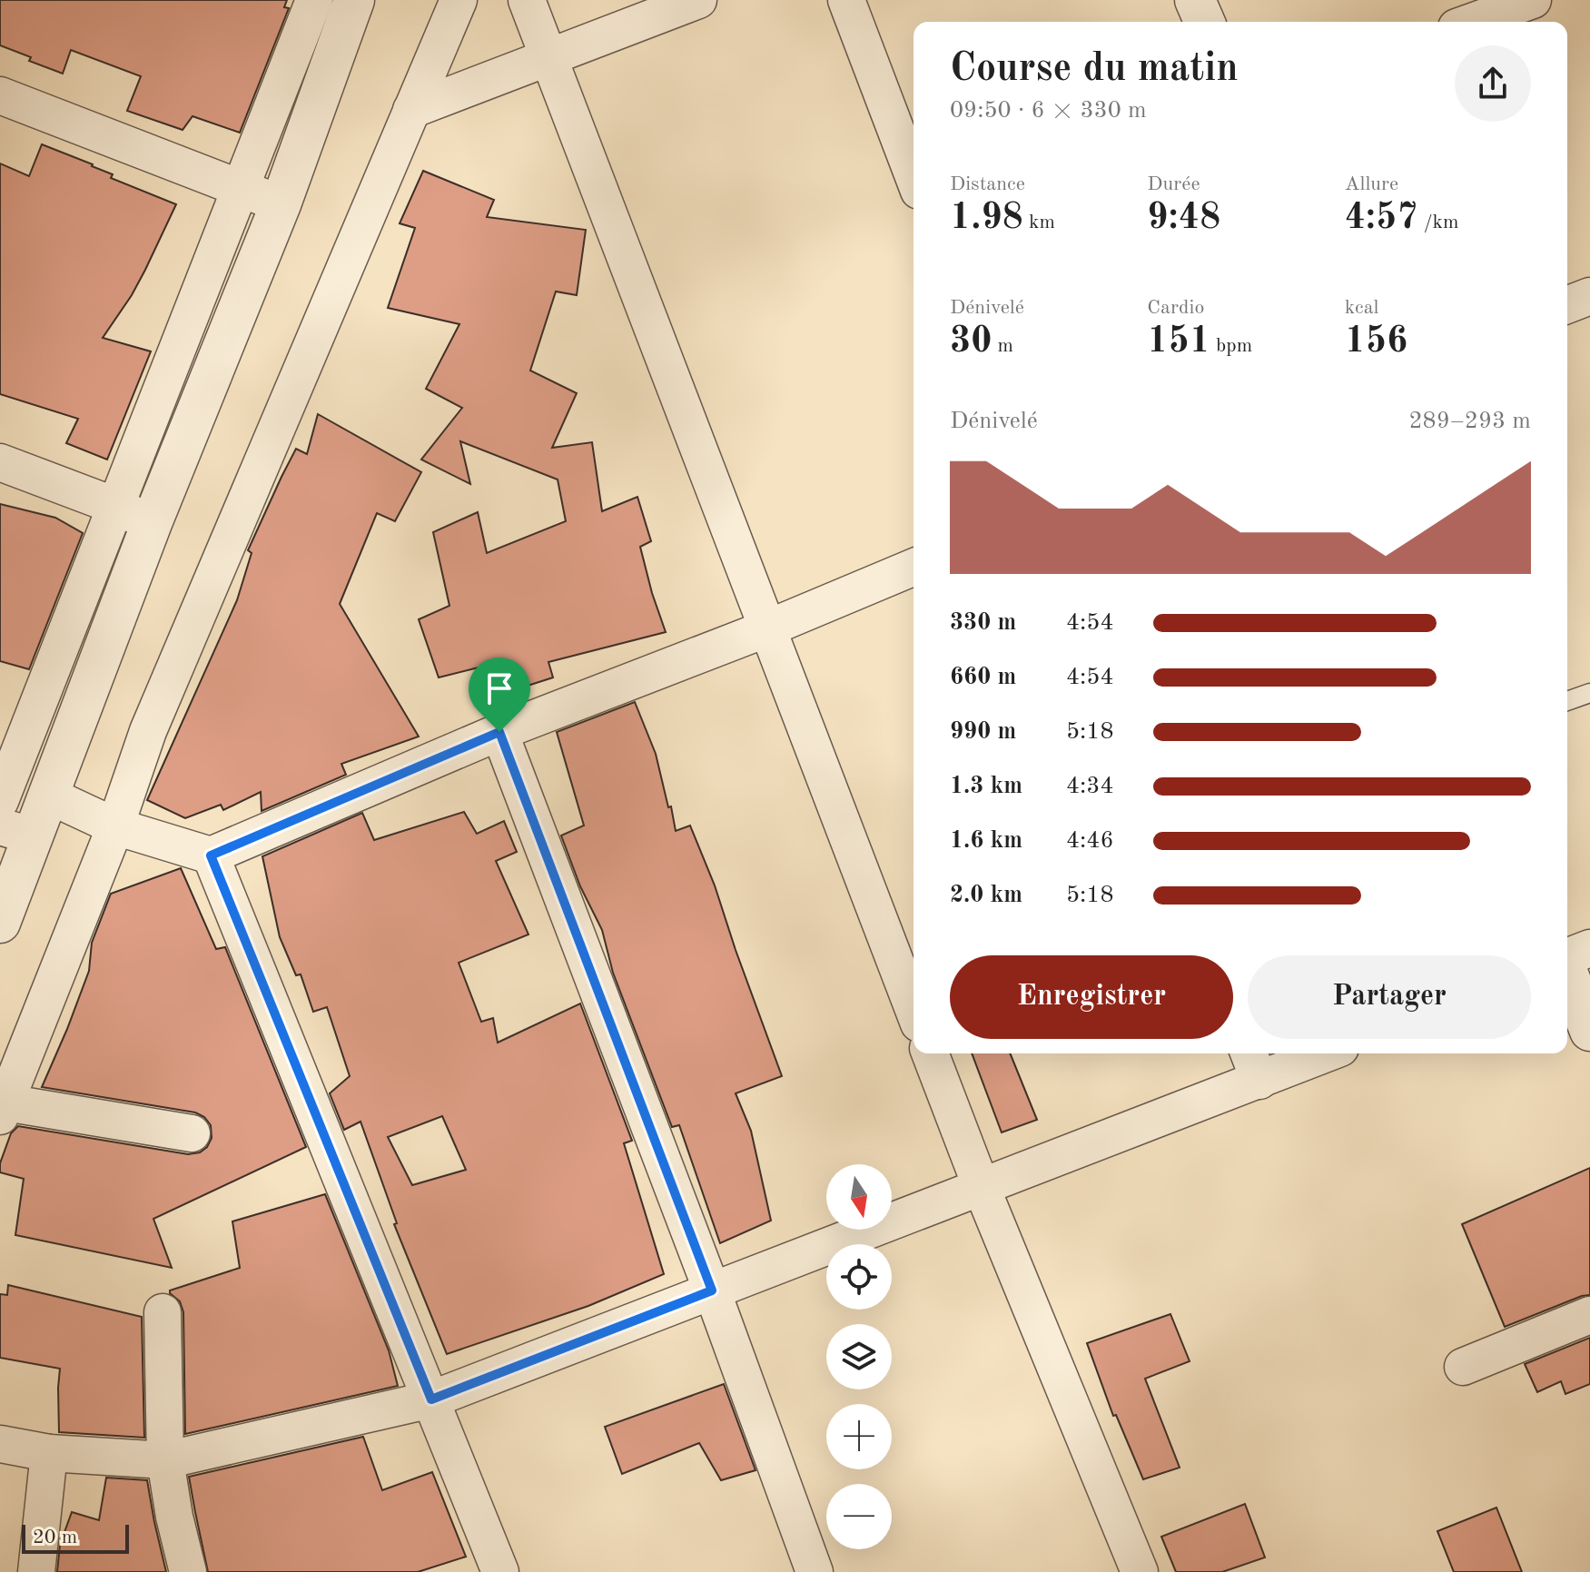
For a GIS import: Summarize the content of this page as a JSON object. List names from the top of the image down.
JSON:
{
  "scale_bar": "20 m",
  "north": "bottom",
  "page": {
    "heading": ["Course du matin", "09:50 · 6 × 330 m"],
    "stats": [
      ["Distance", "1.98 km"],
      ["Durée", "9:48"],
      ["Allure", "4:57 /km"],
      ["Dénivelé", "30 m"],
      ["Cardio", "151 bpm"],
      ["kcal", "156"]
    ],
    "chart": ["Dénivelé", "289–293 m"],
    "list": [
      {
        "name": "330 m",
        "note": "4:54"
      },
      {
        "name": "660 m",
        "note": "4:54"
      },
      {
        "name": "990 m",
        "note": "5:18"
      },
      {
        "name": "1.3 km",
        "note": "4:34"
      },
      {
        "name": "1.6 km",
        "note": "4:46"
      },
      {
        "name": "2.0 km",
        "note": "5:18"
      }
    ],
    "buttons": ["Enregistrer", "Partager"],
    "map_buttons": ["+", "−"],
    "scale": "20 m"
  }
}
